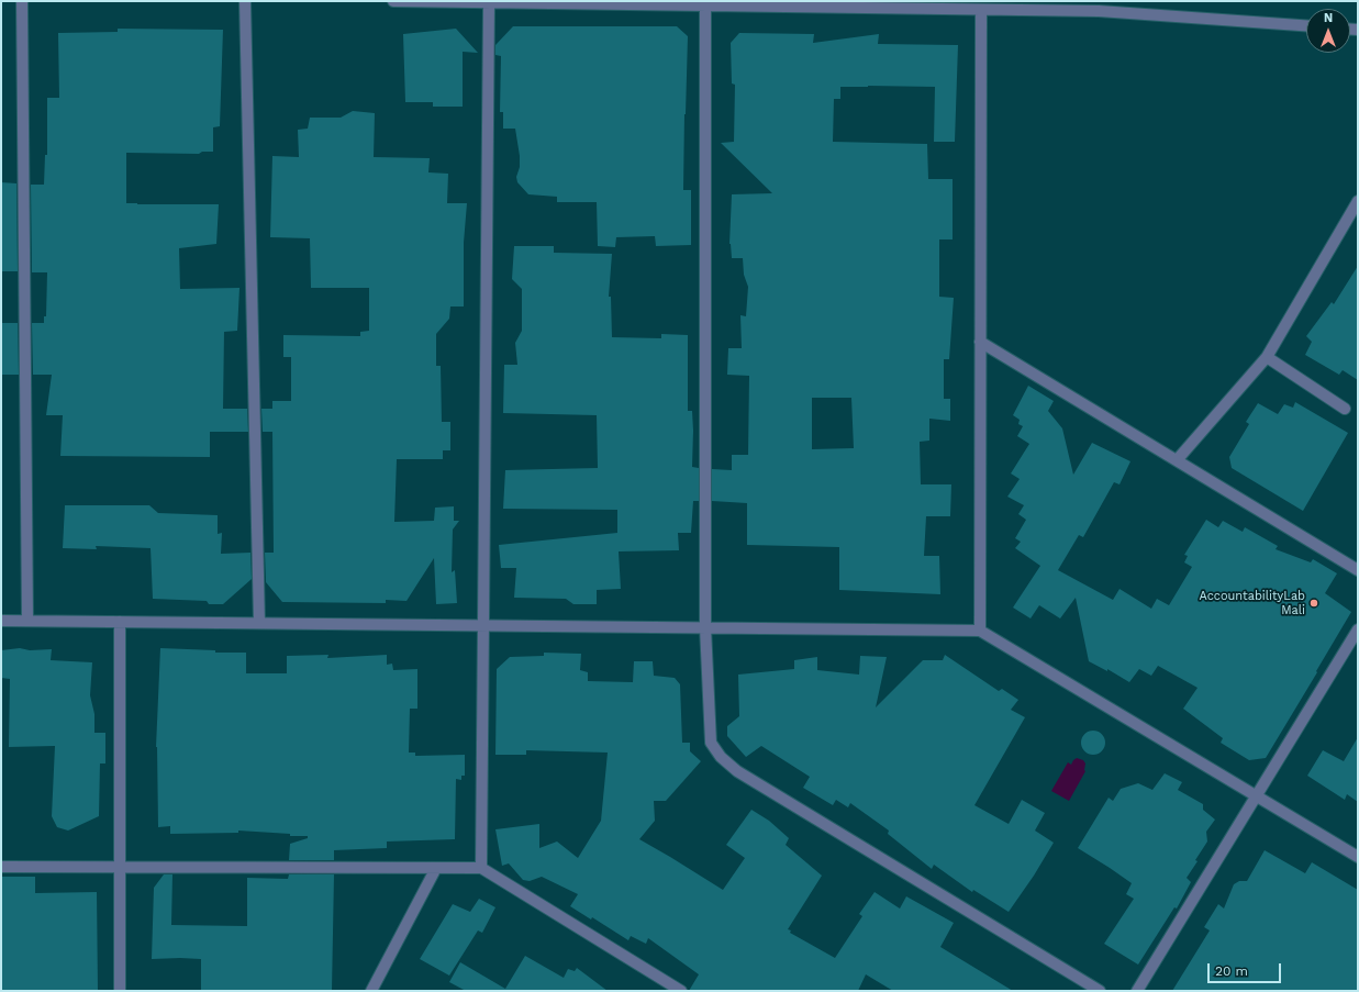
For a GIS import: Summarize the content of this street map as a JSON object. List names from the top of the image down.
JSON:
{
  "places": ["AccountabilityLab Mali"],
  "scale_bar": "20 m",
  "north": "top"
}
